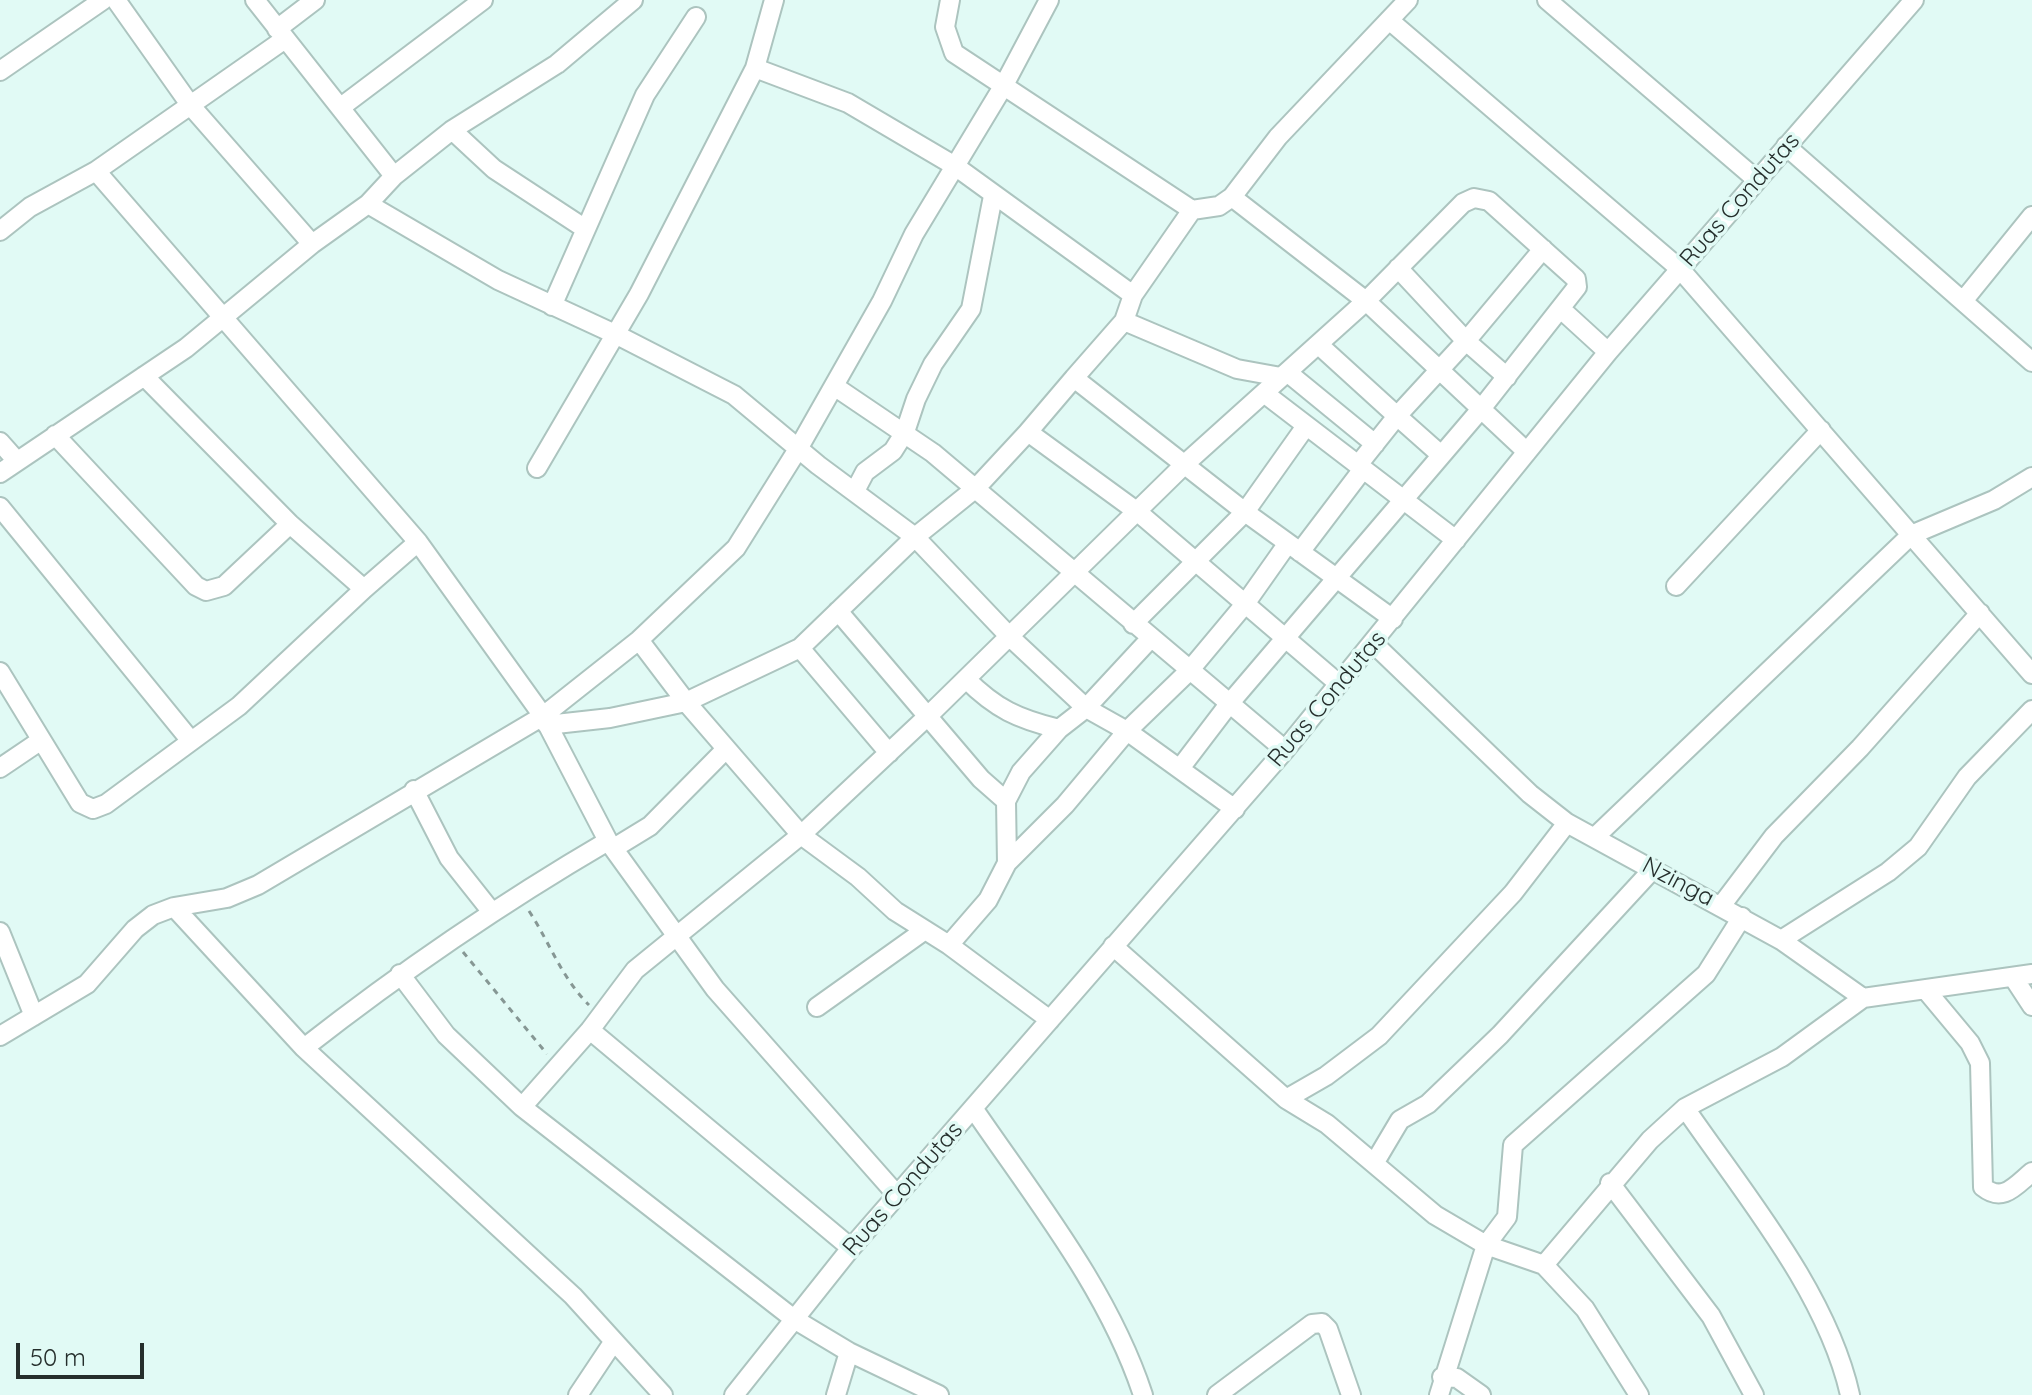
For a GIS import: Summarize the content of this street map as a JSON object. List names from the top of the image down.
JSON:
{
  "streets": {
    "street": ["Ruas Condutas", "Nzinga"]
  },
  "crossings": [
    ["Ruas Condutas", "Nzinga"]
  ],
  "scale_bar": "50 m"
}
